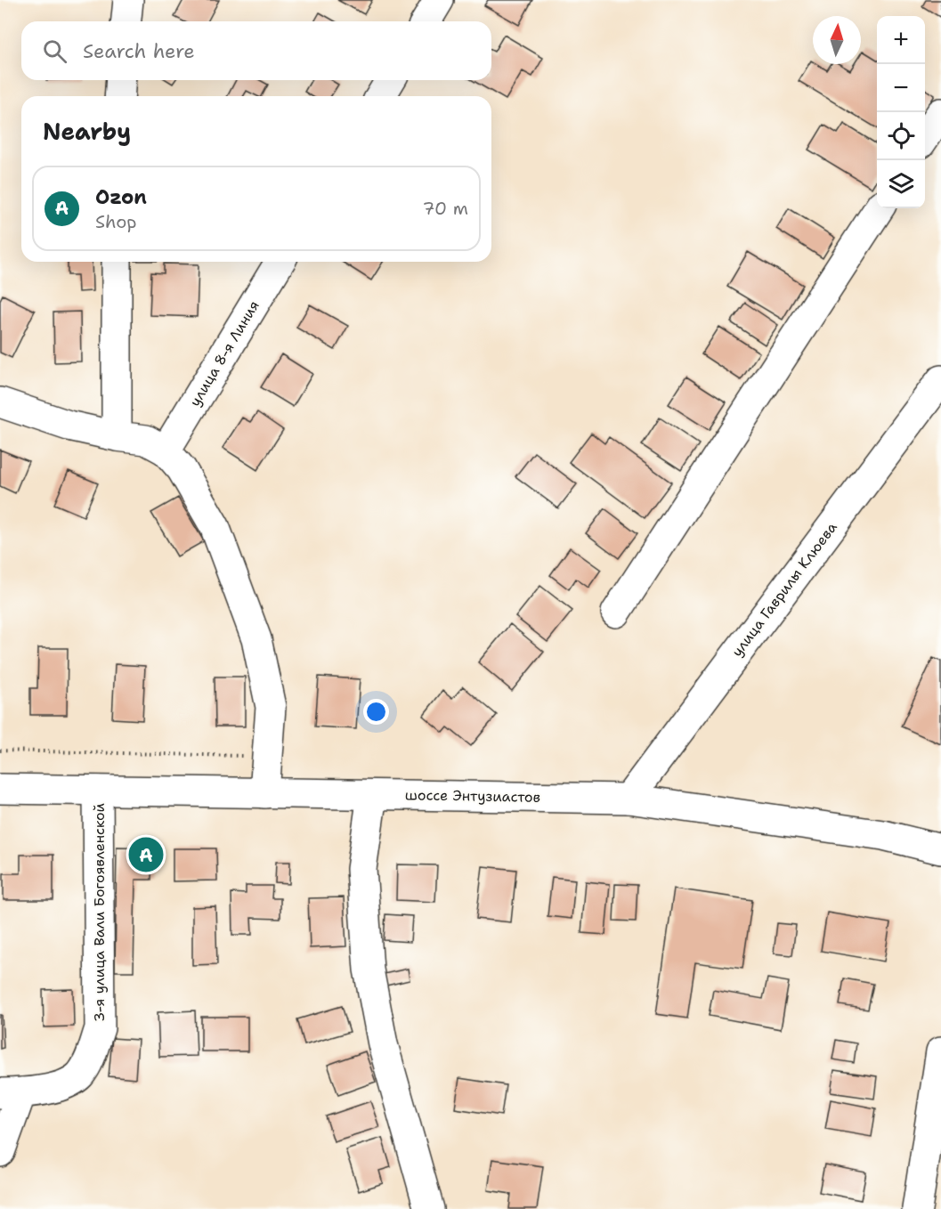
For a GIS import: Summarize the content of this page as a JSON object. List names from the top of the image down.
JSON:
{
  "streets": {
    "street": [
      "улица 8-я Линия",
      "улица Гаврилы Клюева",
      "шоссе Энтузиастов",
      "3-я улица Вали Богоявленской"
    ]
  },
  "crossings": [
    ["улица Гаврилы Клюева", "шоссе Энтузиастов"],
    ["шоссе Энтузиастов", "3-я улица Вали Богоявленской"]
  ],
  "north": "top",
  "page": {
    "map_buttons": ["+", "−"],
    "search": "Search here",
    "heading": "Nearby",
    "list": [
      {
        "mark": "A",
        "name": "Ozon",
        "note": "Shop",
        "value": "70 m"
      }
    ],
    "pins": "A"
  }
}
